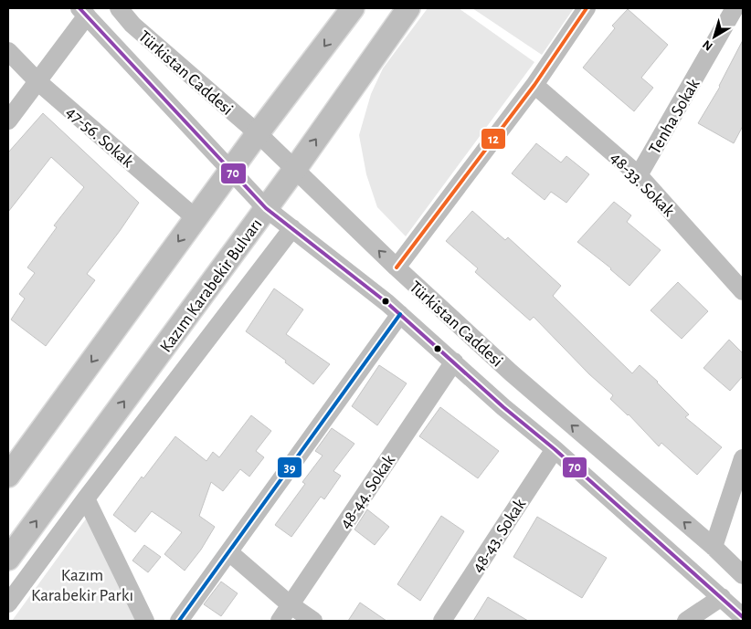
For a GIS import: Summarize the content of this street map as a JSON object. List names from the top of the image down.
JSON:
{
  "streets": {
    "main road": ["Kazım Karabekir Bulvarı"],
    "street": [
      "Türkistan Caddesi",
      "Tenha Sokak",
      "47-56. Sokak",
      "48-33. Sokak",
      "48-44. Sokak",
      "48-43. Sokak"
    ]
  },
  "crossings": [
    ["Türkistan Caddesi", "Kazım Karabekir Bulvarı"],
    ["Türkistan Caddesi", "48-44. Sokak"],
    ["Türkistan Caddesi", "48-43. Sokak"],
    ["Tenha Sokak", "48-33. Sokak"]
  ],
  "parks": ["Kazım Karabekir Parkı"],
  "lines": ["transit line 70", "transit line 12", "transit line 39"],
  "north": "bottom left"
}
